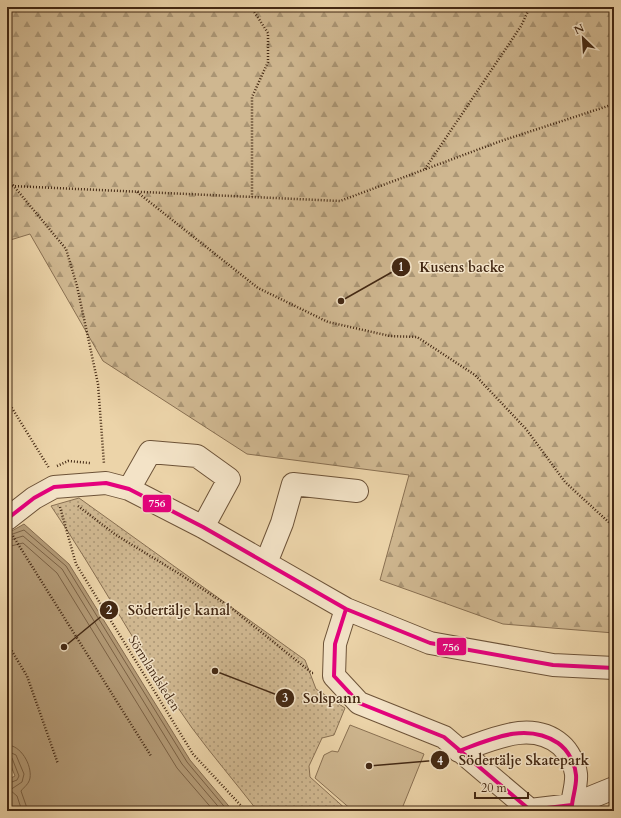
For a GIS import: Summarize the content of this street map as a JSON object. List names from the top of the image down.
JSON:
{
  "streets": {
    "path": ["Sörmlandsleden"]
  },
  "places": [
    "Kusens backe",
    "Södertälje kanal",
    "Solspann",
    "Södertälje Skatepark"
  ],
  "lines": ["transit line 756"],
  "scale_bar": "20 m",
  "north": "top left"
}
